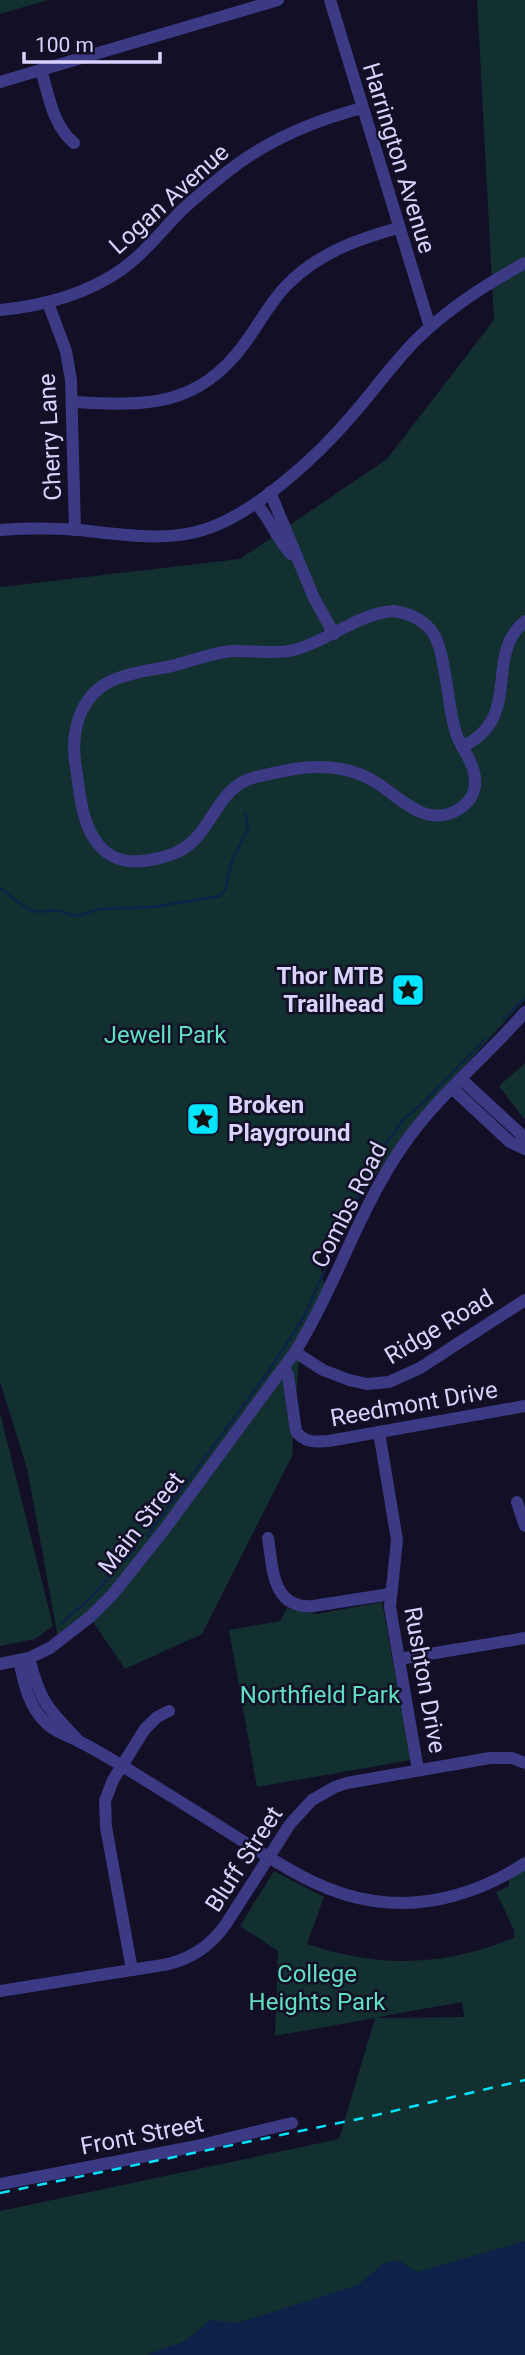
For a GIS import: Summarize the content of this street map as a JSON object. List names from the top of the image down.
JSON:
{
  "streets": {
    "street": [
      "Harrington Avenue",
      "Logan Avenue",
      "Cherry Lane",
      "Combs Road",
      "Ridge Road",
      "Reedmont Drive",
      "Main Street",
      "Rushton Drive",
      "Bluff Street",
      "Front Street"
    ]
  },
  "crossings": [
    ["Harrington Avenue", "Logan Avenue"],
    ["Logan Avenue", "Cherry Lane"],
    ["Combs Road", "Ridge Road"],
    ["Combs Road", "Reedmont Drive"],
    ["Combs Road", "Main Street"],
    ["Reedmont Drive", "Main Street"],
    ["Reedmont Drive", "Rushton Drive"],
    ["Rushton Drive", "Bluff Street"]
  ],
  "parks": ["Jewell Park", "Northfield Park", "College Heights Park"],
  "places": {
    "place": ["Thor MTB Trailhead", "Broken Playground"]
  },
  "scale_bar": "100 m"
}
